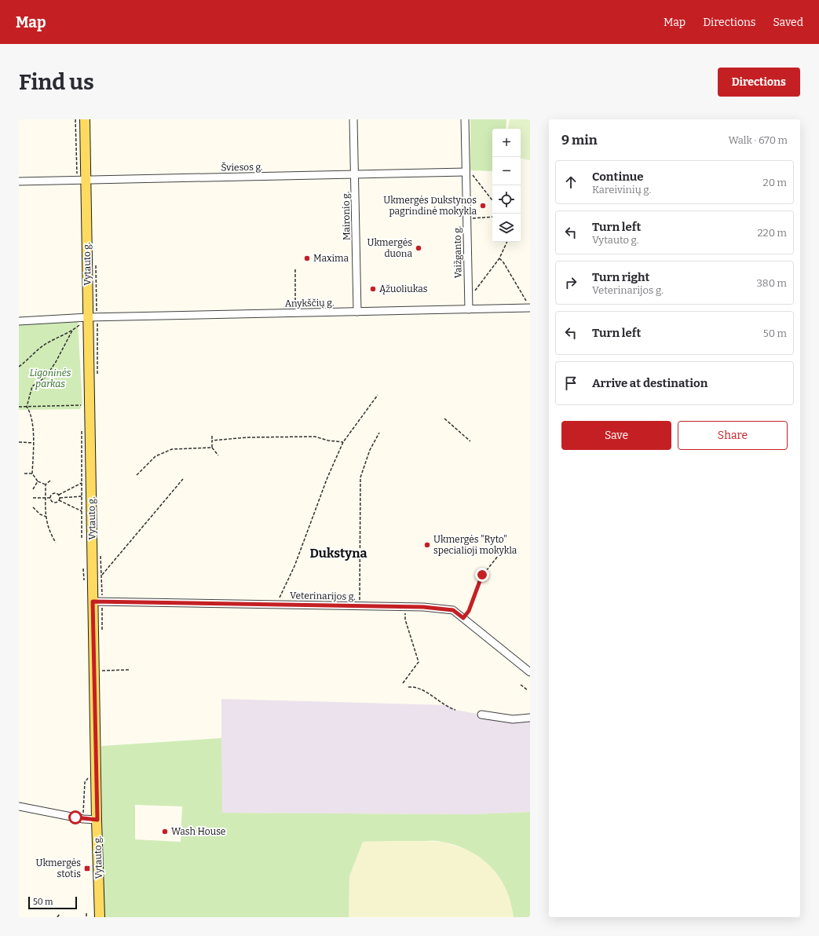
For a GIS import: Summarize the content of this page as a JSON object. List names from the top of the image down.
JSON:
{
  "streets": {
    "main road": ["Vytauto g."],
    "street": [
      "Šviesos g.",
      "Maironio g.",
      "Vaižganto g.",
      "Anykščių g.",
      "Veterinarijos g."
    ]
  },
  "crossings": [
    ["Šviesos g.", "Maironio g."],
    ["Šviesos g.", "Vaižganto g."],
    ["Šviesos g.", "Vytauto g."],
    ["Maironio g.", "Anykščių g."],
    ["Vaižganto g.", "Anykščių g."],
    ["Vytauto g.", "Anykščių g."],
    ["Vytauto g.", "Veterinarijos g."]
  ],
  "districts": ["Dukstyna"],
  "parks": ["Ligoninės parkas"],
  "places": {
    "other": [
      "Ukmergės Dukstynos pagrindinė mokykla",
      "Ukmergės duona",
      "Maxima",
      "Ąžuoliukas",
      "Ukmergės \"Ryto\" specialioji mokykla",
      "Wash House"
    ],
    "transit": ["Ukmergės stotis"]
  },
  "scale_bar": "50 m",
  "page": {
    "header": "Map",
    "nav": ["Map", "Directions", "Saved"],
    "buttons": [
      "Directions",
      ["Save", "Share"]
    ],
    "title": "Find us",
    "heading": ["9 min", "Walk · 670 m"],
    "map_buttons": ["+", "−"],
    "list": [
      ["Continue", "Kareivinių g.", "20 m"],
      ["Turn left", "Vytauto g.", "220 m"],
      ["Turn right", "Veterinarijos g.", "380 m"],
      ["Turn left", "50 m"],
      "Arrive at destination"
    ],
    "scale": "50 m"
  }
}
